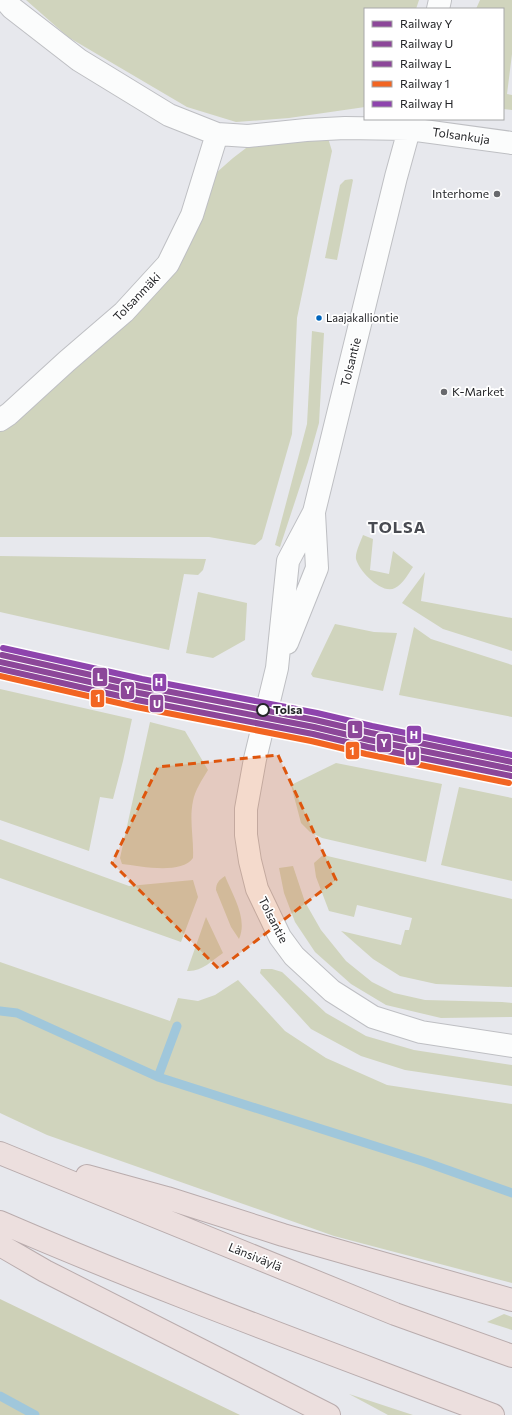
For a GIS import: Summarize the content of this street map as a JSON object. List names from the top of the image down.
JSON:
{
  "streets": {
    "highway": ["Länsiväylä"],
    "street": ["Tolsankuja", "Tolsanmäki", "Tolsantie"]
  },
  "crossings": [
    ["Tolsankuja", "Tolsanmäki"],
    ["Tolsankuja", "Tolsantie"]
  ],
  "districts": ["TOLSA"],
  "places": [
    "Interhome",
    "Laajakalliontie",
    "K-Market",
    "Tolsa"
  ],
  "lines": [
    "rail line H",
    "rail line L",
    "rail line Y",
    "rail line U",
    "rail line 1"
  ],
  "legend": [
    "Railway Y",
    "Railway U",
    "Railway L",
    "Railway 1",
    "Railway H"
  ]
}
